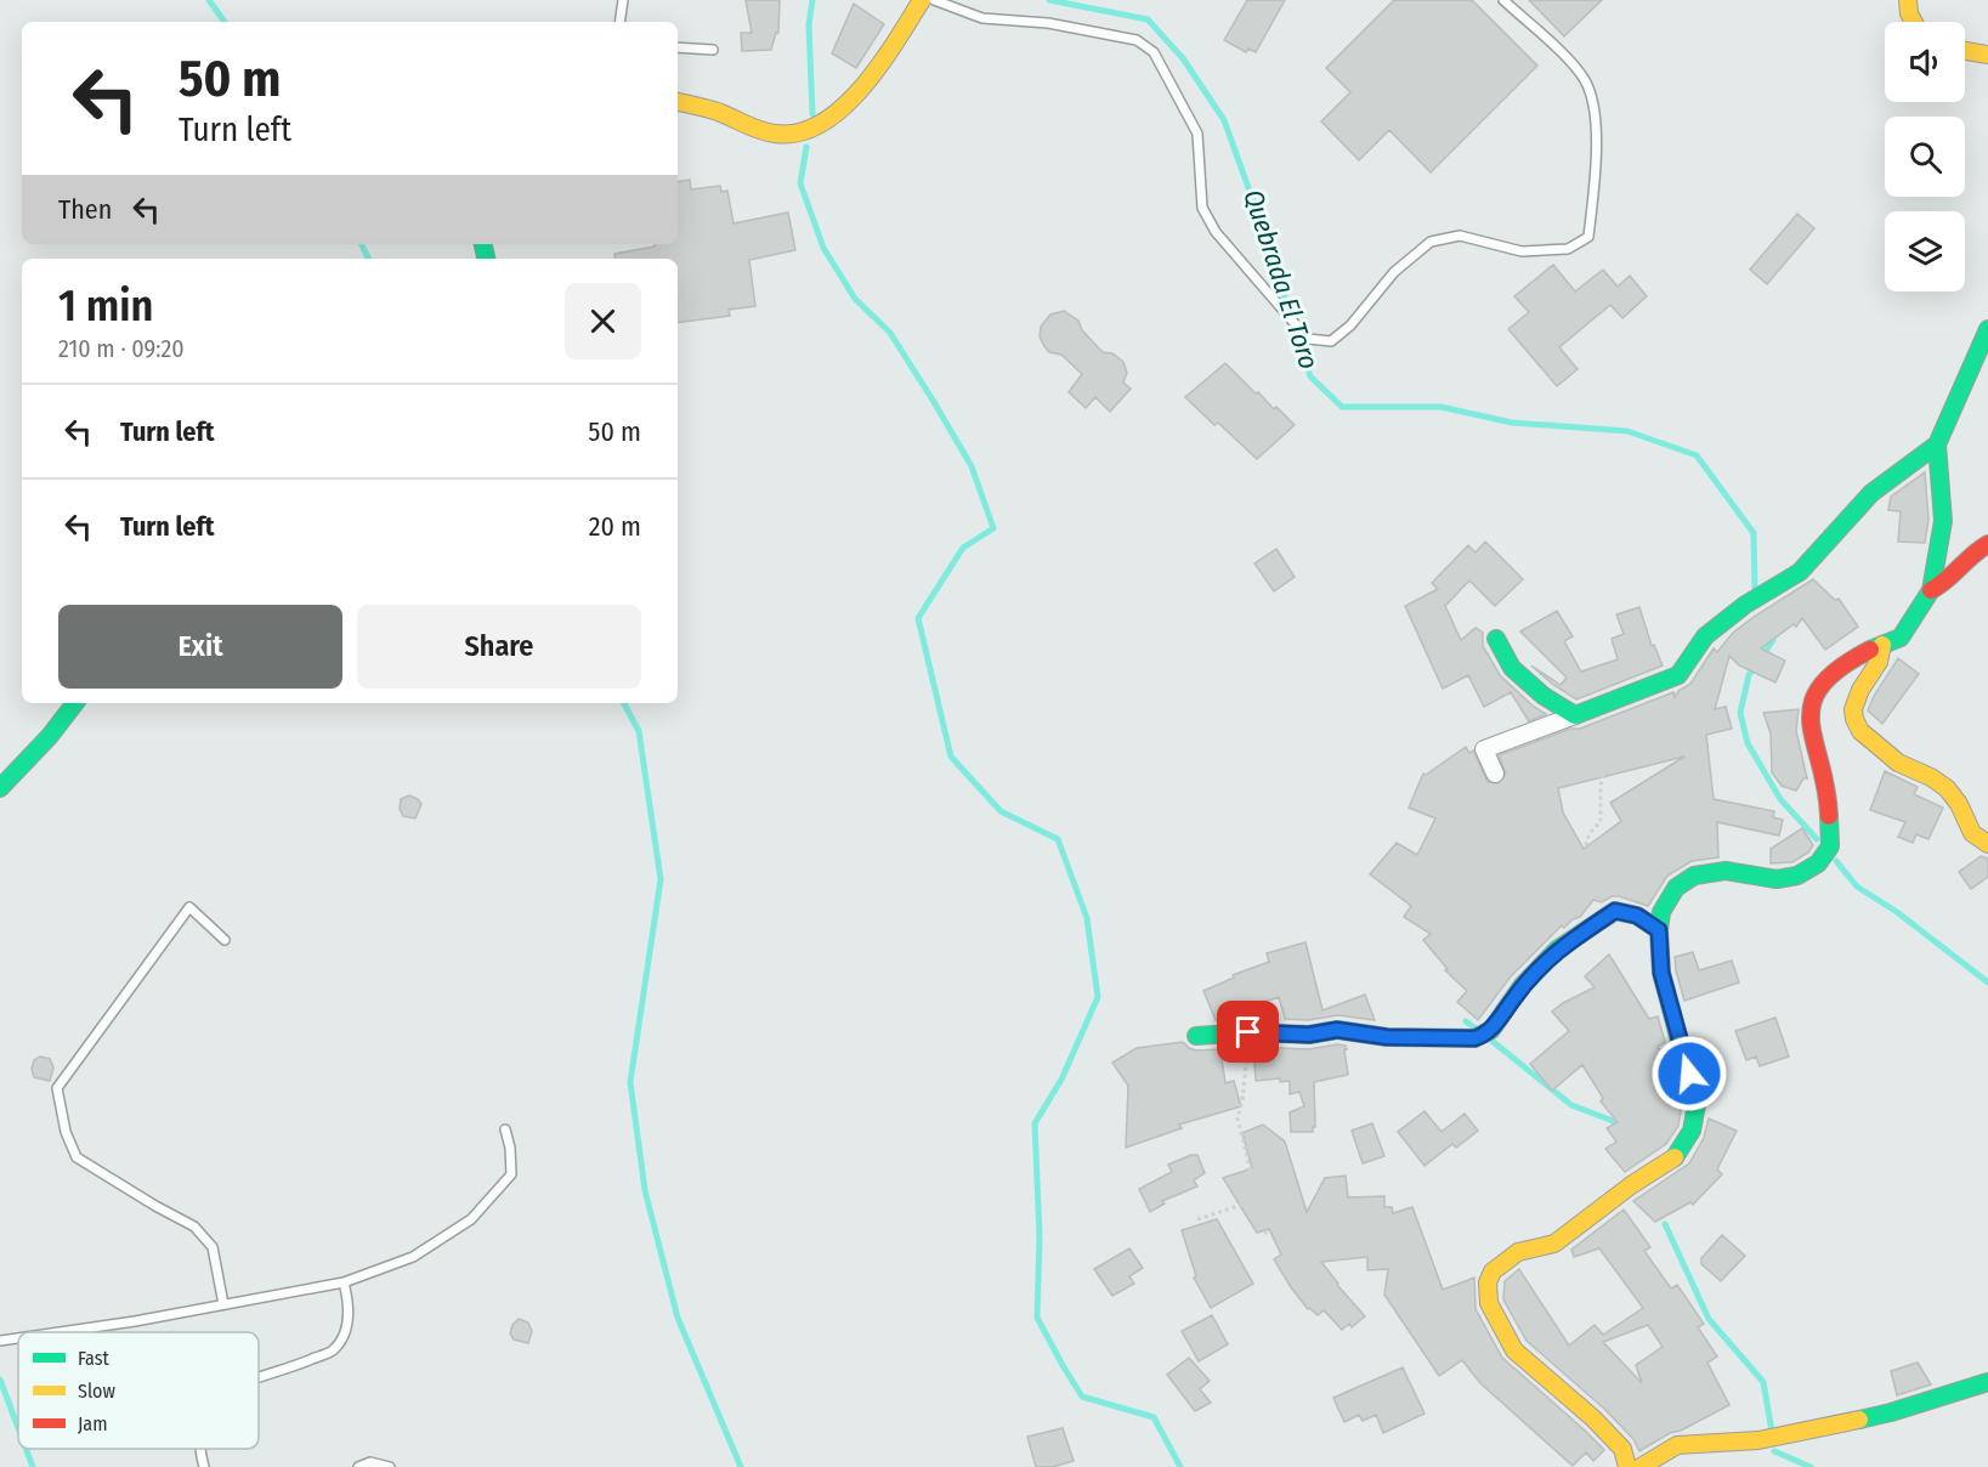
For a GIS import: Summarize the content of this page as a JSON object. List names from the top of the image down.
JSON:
{
  "water": ["Quebrada El Toro"],
  "legend": ["Fast", "Slow", "Jam"],
  "page": {
    "turn": ["50 m", "Turn left"],
    "then": "Then",
    "heading": ["1 min", "210 m · 09:20"],
    "list": [
      {
        "name": "Turn left",
        "value": "50 m"
      },
      {
        "name": "Turn left",
        "value": "20 m"
      }
    ],
    "buttons": ["Exit", "Share"]
  }
}
